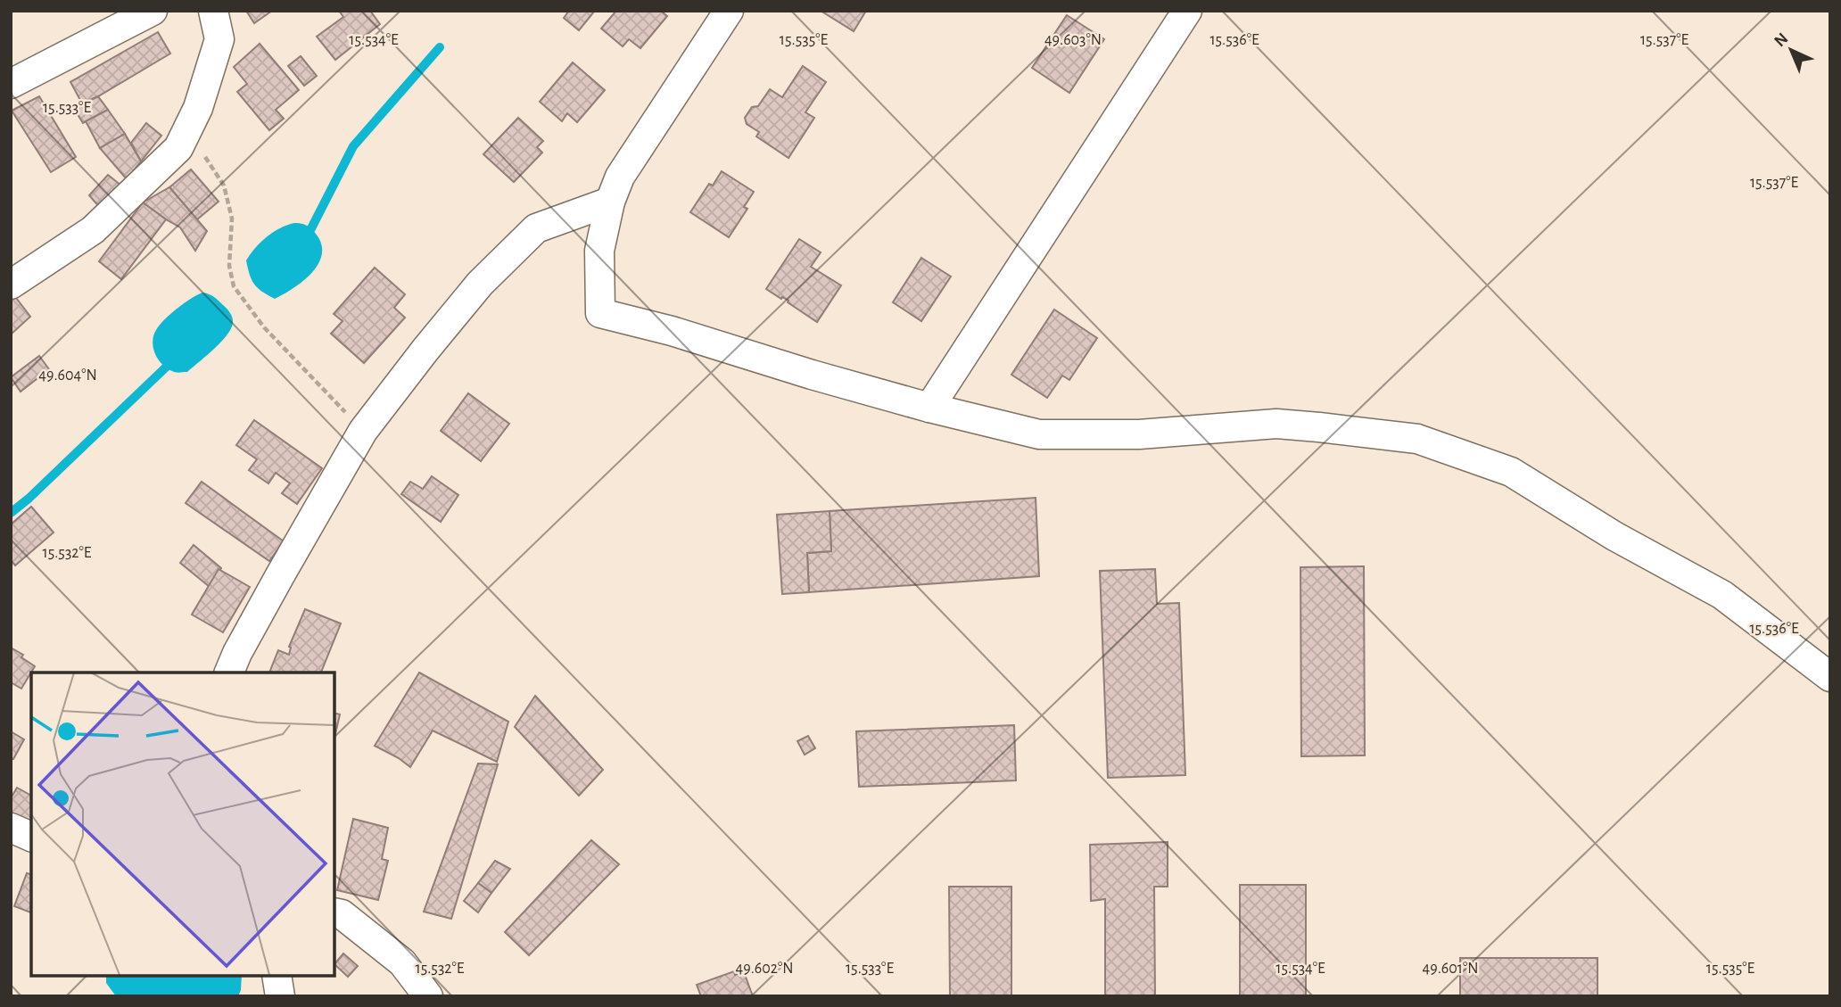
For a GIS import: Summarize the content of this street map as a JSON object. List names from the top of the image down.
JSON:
{
  "north": "top left",
  "coordinates": [
    "49.603°N",
    "15.534°E",
    "15.535°E",
    "15.536°E",
    "15.537°E",
    "15.533°E",
    "49.604°N",
    "15.532°E",
    "49.602°N",
    "49.601°N"
  ]
}
